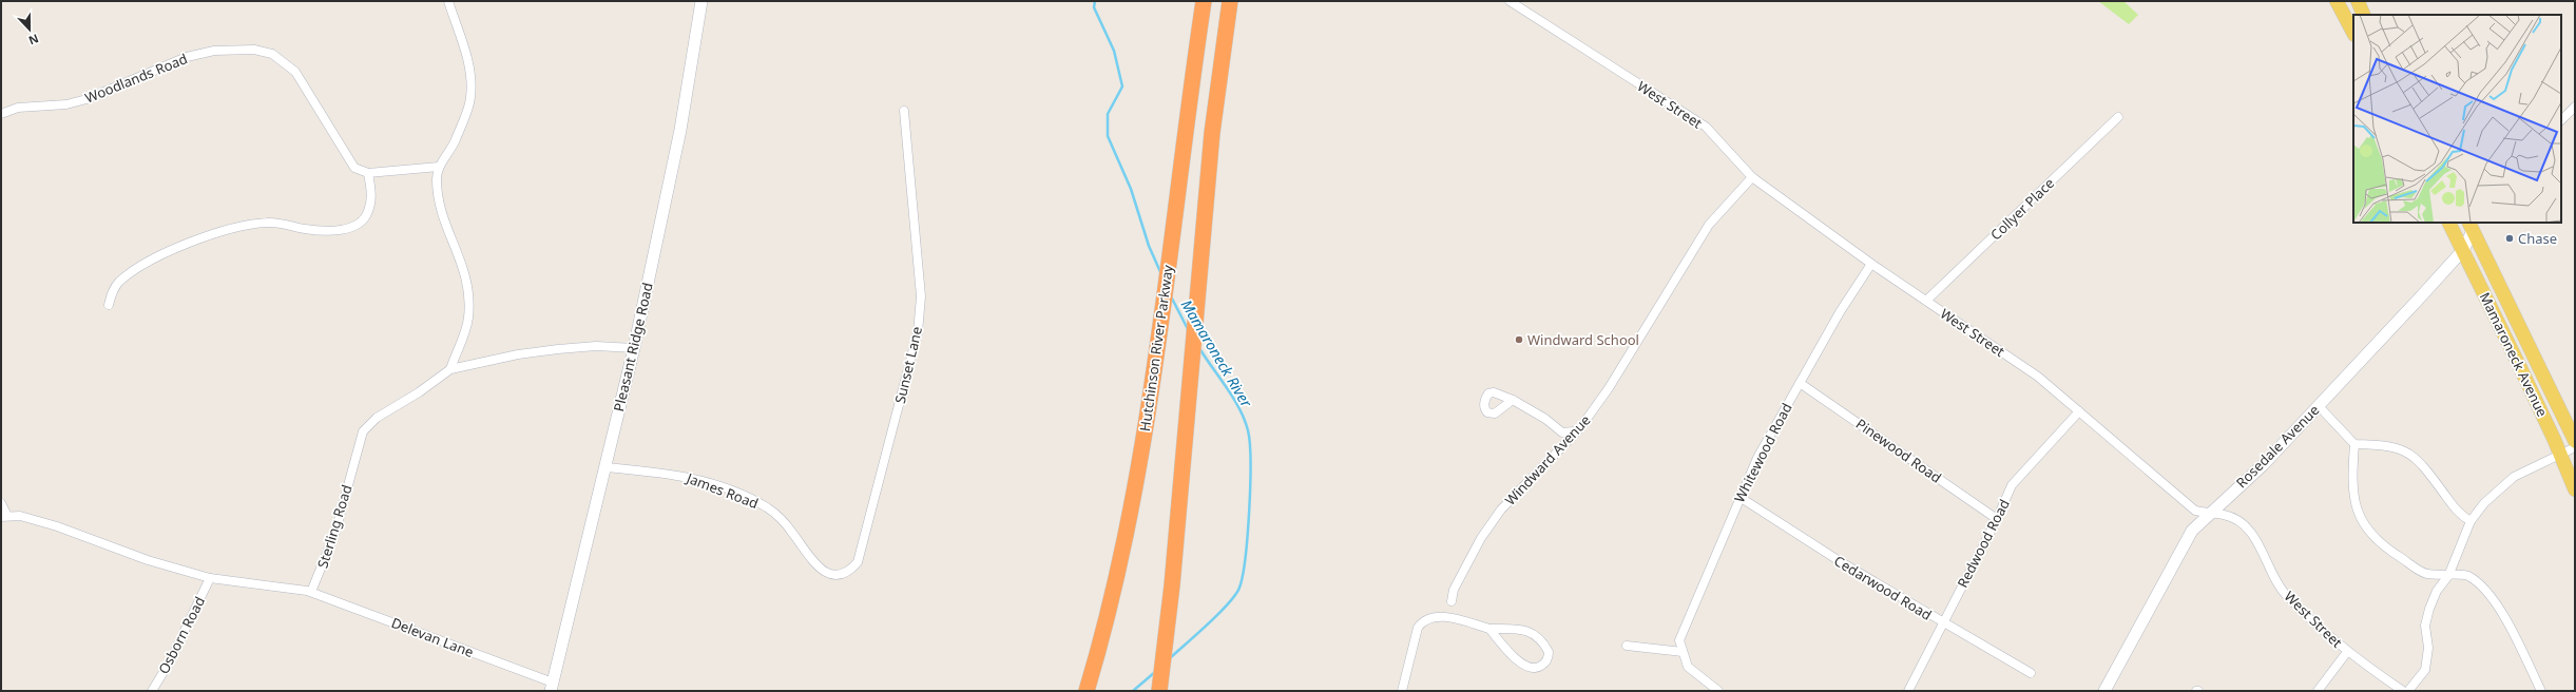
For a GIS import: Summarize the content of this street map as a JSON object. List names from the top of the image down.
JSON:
{
  "streets": {
    "highway": ["Hutchinson River Parkway"],
    "main road": ["Mamaroneck Avenue"],
    "street": [
      "Woodlands Road",
      "West Street",
      "Collyer Place",
      "Pleasant Ridge Road",
      "Sunset Lane",
      "Rosedale Avenue",
      "Pinewood Road",
      "Whitewood Road",
      "Windward Avenue",
      "James Road",
      "Sterling Road",
      "Redwood Road",
      "Cedarwood Road",
      "Osborn Road",
      "Delevan Lane"
    ]
  },
  "crossings": [
    ["West Street", "Collyer Place"],
    ["West Street", "Rosedale Avenue"],
    ["West Street", "Whitewood Road"],
    ["West Street", "Windward Avenue"],
    ["West Street", "Redwood Road"],
    ["Pleasant Ridge Road", "James Road"],
    ["Pleasant Ridge Road", "Sterling Road"],
    ["Pleasant Ridge Road", "Delevan Lane"],
    ["Mamaroneck Avenue", "Rosedale Avenue"],
    ["Sunset Lane", "James Road"],
    ["Pinewood Road", "Whitewood Road"],
    ["Pinewood Road", "Redwood Road"],
    ["Whitewood Road", "Cedarwood Road"],
    ["Sterling Road", "Delevan Lane"],
    ["Redwood Road", "Cedarwood Road"]
  ],
  "water": ["Mamaroneck River"],
  "places": ["Chase", "Windward School"],
  "north": "bottom"
}
